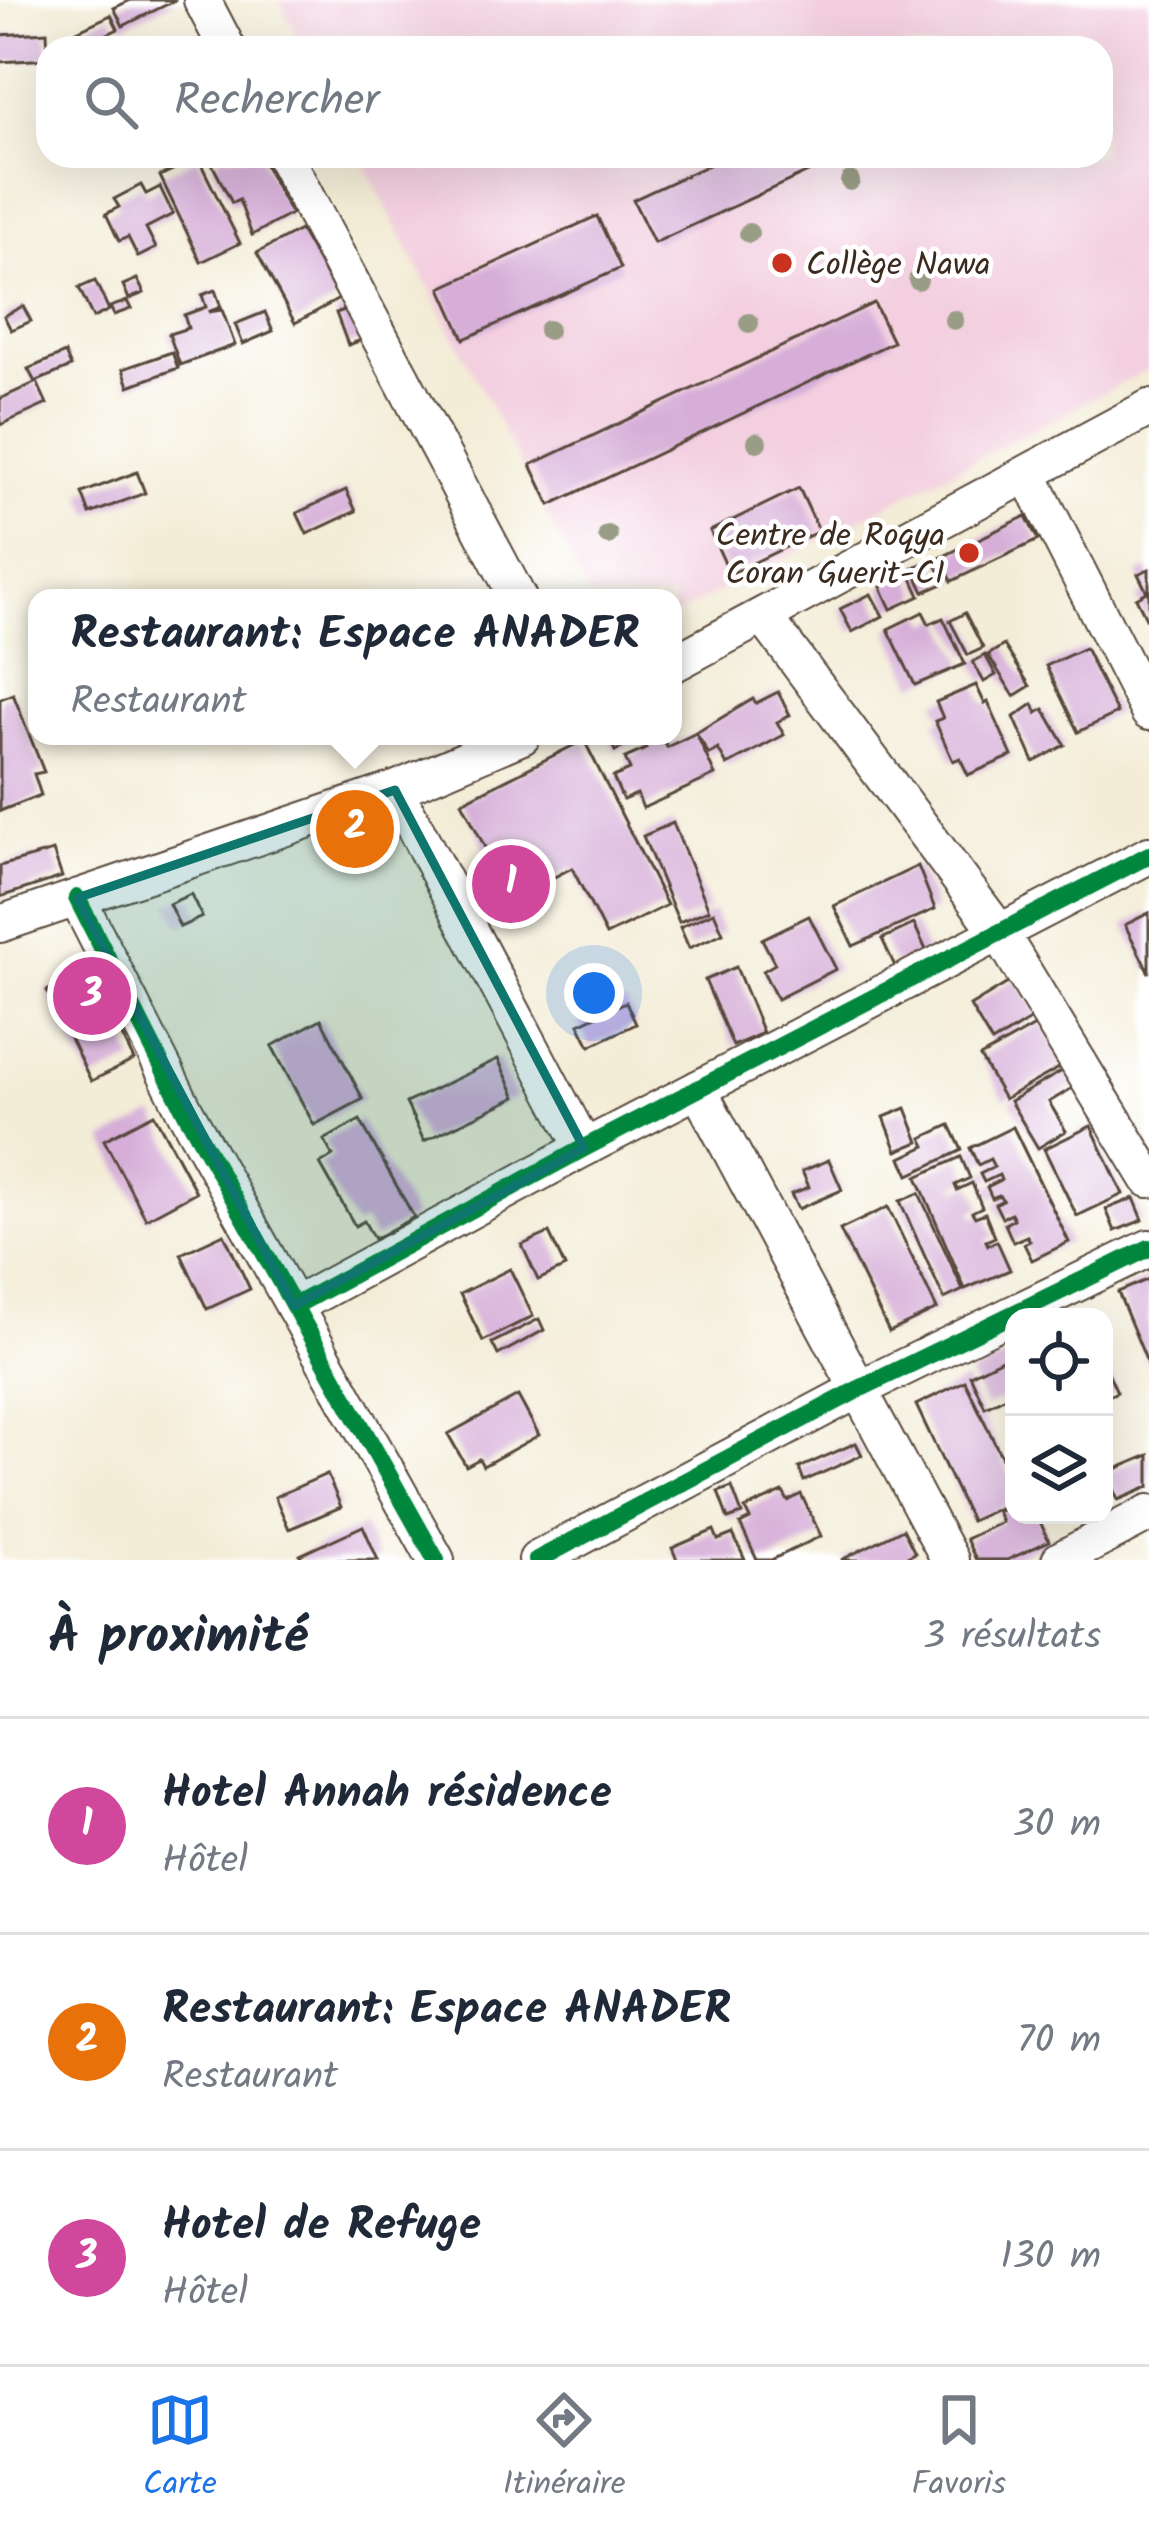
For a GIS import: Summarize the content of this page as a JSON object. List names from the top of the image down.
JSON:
{
  "places": ["Collège Nawa", "Centre de Roqya Coran Guerit-CI"],
  "page": {
    "search": "Rechercher",
    "popup": ["Restaurant: Espace ANADER", "Restaurant"],
    "pins": ["2", "1", "3"],
    "heading": ["À proximité", "3 résultats"],
    "list": [
      {
        "mark": "1",
        "name": "Hotel Annah résidence",
        "note": "Hôtel",
        "value": "30 m"
      },
      {
        "mark": "2",
        "name": "Restaurant: Espace ANADER",
        "note": "Restaurant",
        "value": "70 m"
      },
      {
        "mark": "3",
        "name": "Hotel de Refuge",
        "note": "Hôtel",
        "value": "130 m"
      }
    ],
    "nav": ["Carte", "Itinéraire", "Favoris"]
  }
}
